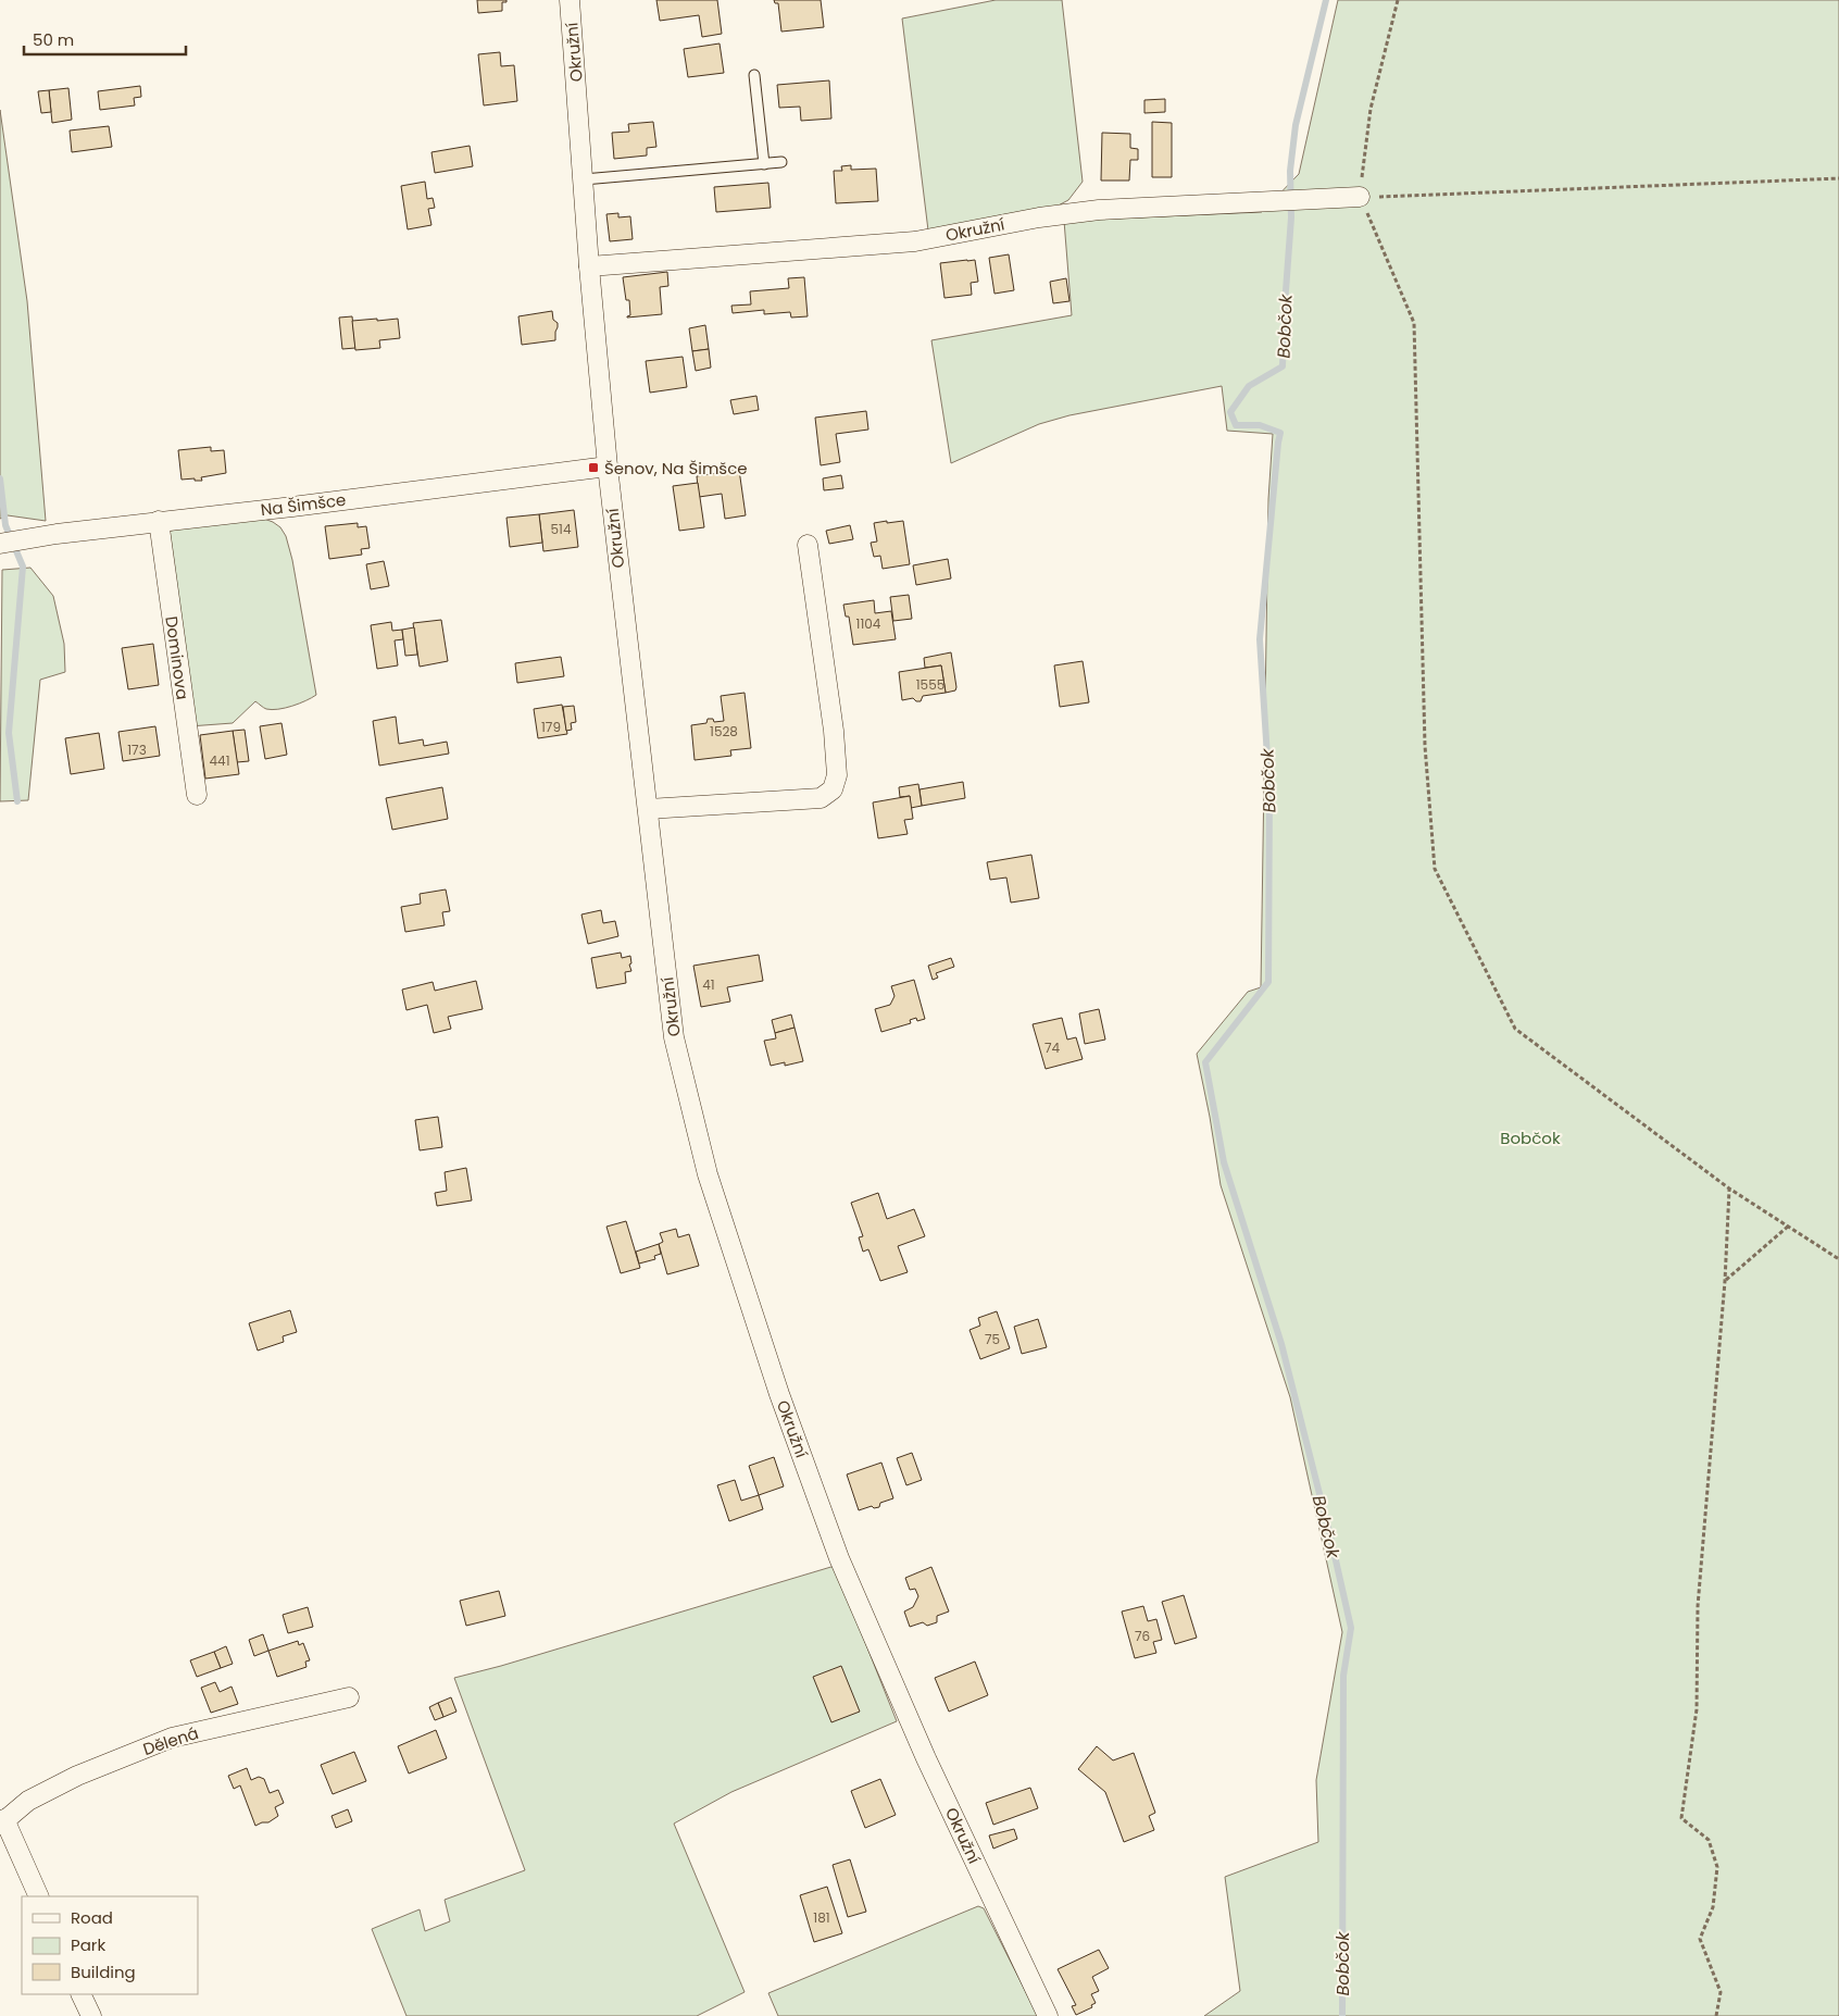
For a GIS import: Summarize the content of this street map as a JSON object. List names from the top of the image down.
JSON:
{
  "streets": {
    "street": [
      "Okružní",
      "Na Šimšce",
      "Dominova",
      "Dělená"
    ]
  },
  "crossings": [
    ["Okružní", "Na Šimšce"],
    ["Na Šimšce", "Dominova"]
  ],
  "water": ["Bobčok"],
  "parks": ["Bobčok"],
  "places": {
    "transit": ["Šenov, Na Šimšce"]
  },
  "house_numbers": [
    "514",
    "1104",
    "1555",
    "179",
    "1528",
    "173",
    "441",
    "41",
    "74",
    "75",
    "76",
    "181"
  ],
  "legend": ["Road", "Park", "Building"],
  "scale_bar": "50 m"
}
